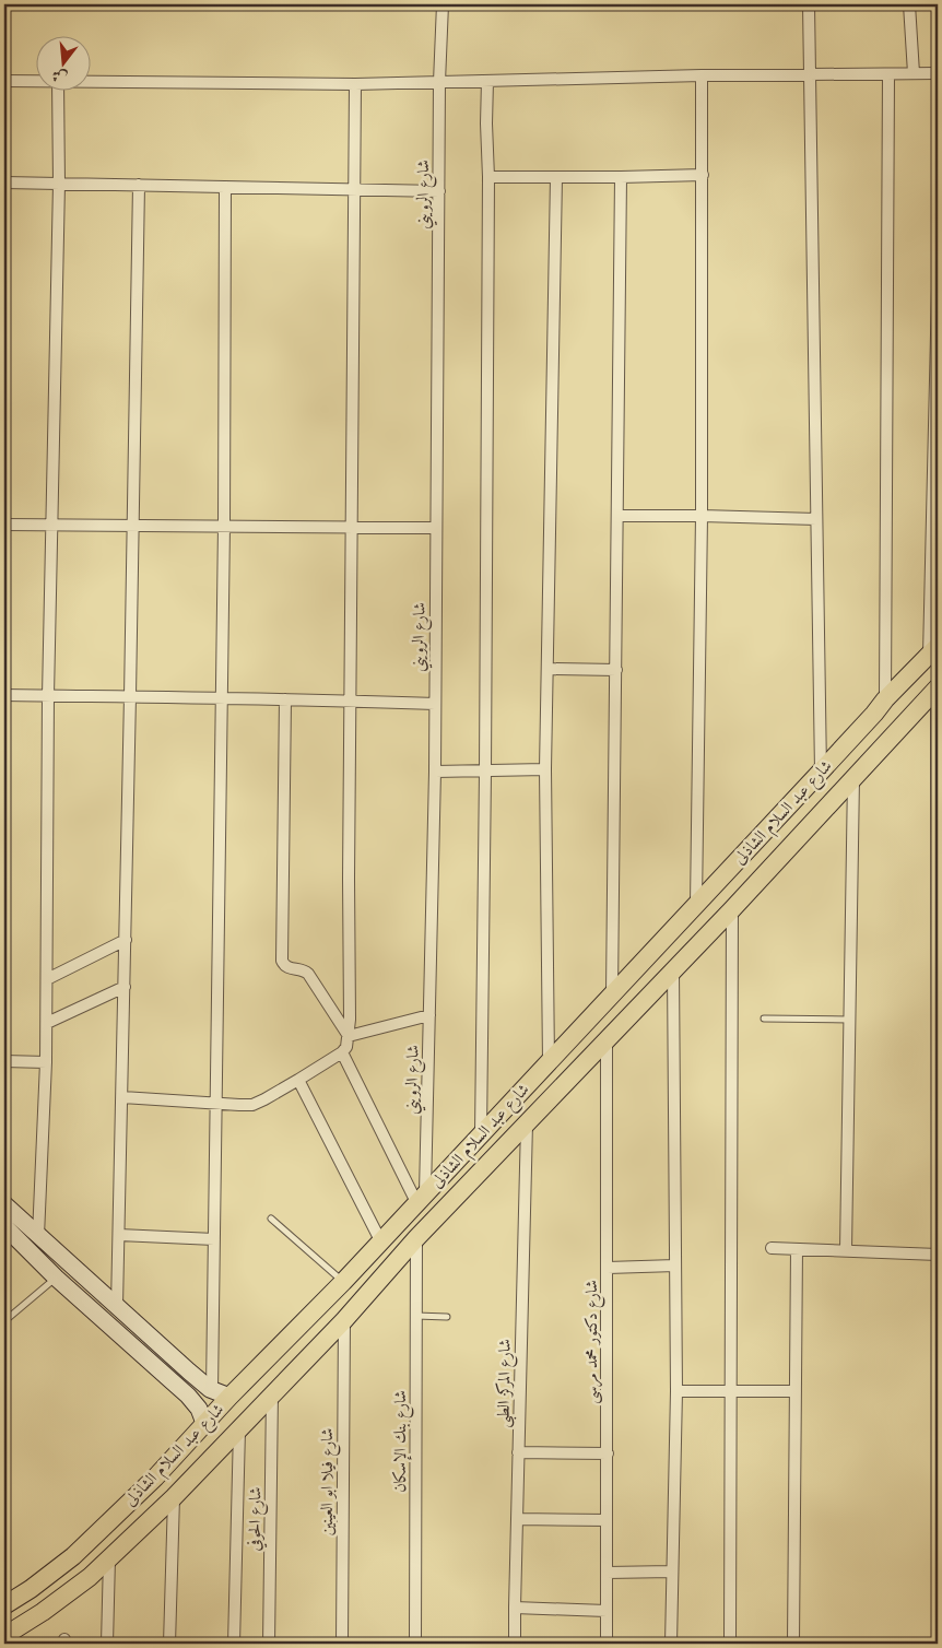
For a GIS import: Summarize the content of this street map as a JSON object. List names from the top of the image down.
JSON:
{
  "streets": {
    "main road": ["شارع عبد السلام الشاذلى"],
    "street": [
      "شارع الرويني",
      "شارع دكتور محمد مرسى",
      "شارع المركز الطبى",
      "شارع بنك الإسكان",
      "شارع فيلا ابو العينين",
      "شارع الحوفي"
    ]
  },
  "crossings": [
    ["شارع الرويني", "شارع عبد السلام الشاذلى"],
    ["شارع عبد السلام الشاذلى", "شارع دكتور محمد مرسى"],
    ["شارع عبد السلام الشاذلى", "شارع المركز الطبى"],
    ["شارع عبد السلام الشاذلى", "شارع بنك الإسكان"],
    ["شارع عبد السلام الشاذلى", "شارع فيلا ابو العينين"],
    ["شارع عبد السلام الشاذلى", "شارع الحوفي"]
  ],
  "north": "bottom"
}
